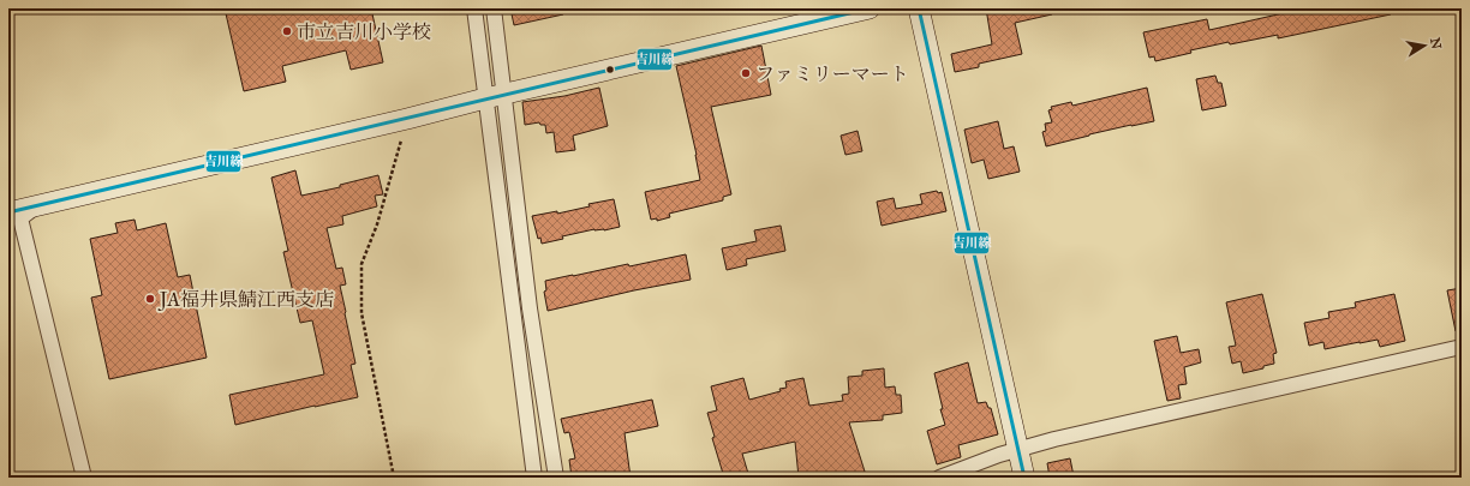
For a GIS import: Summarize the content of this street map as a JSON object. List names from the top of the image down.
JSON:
{
  "places": ["市立吉川小学校", "ファミリーマート", "JA福井県鯖江西支店"],
  "lines": ["transit line 吉川線"],
  "north": "right"
}
